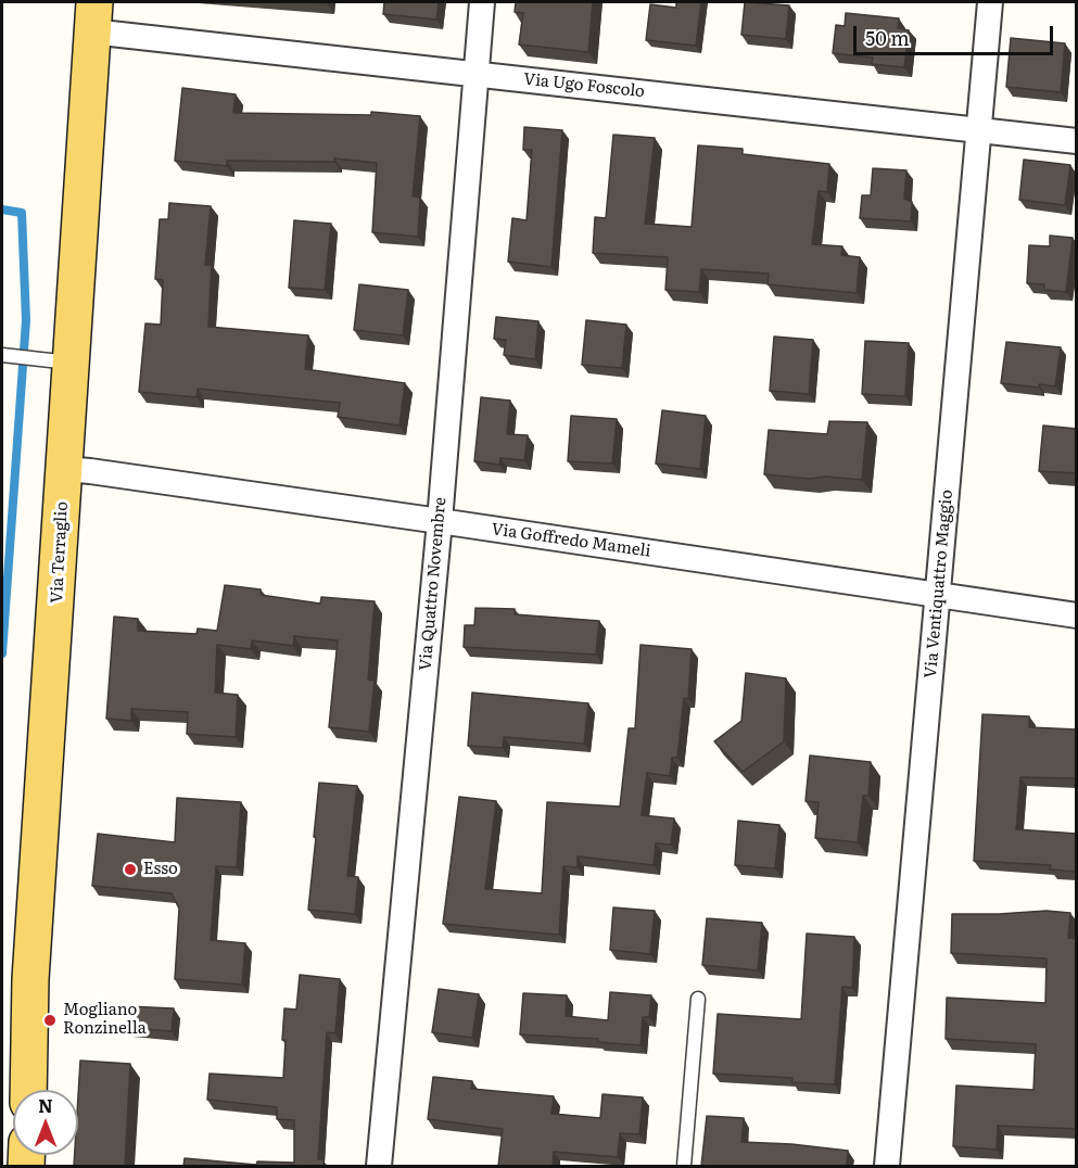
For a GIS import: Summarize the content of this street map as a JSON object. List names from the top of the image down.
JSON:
{
  "streets": {
    "main road": ["Via Terraglio"],
    "street": [
      "Via Ugo Foscolo",
      "Via Goffredo Mameli",
      "Via Quattro Novembre",
      "Via Ventiquattro Maggio"
    ]
  },
  "crossings": [
    ["Via Ugo Foscolo", "Via Terraglio"],
    ["Via Ugo Foscolo", "Via Quattro Novembre"],
    ["Via Ugo Foscolo", "Via Ventiquattro Maggio"],
    ["Via Goffredo Mameli", "Via Terraglio"],
    ["Via Goffredo Mameli", "Via Quattro Novembre"],
    ["Via Goffredo Mameli", "Via Ventiquattro Maggio"]
  ],
  "places": ["Esso", "Mogliano Ronzinella"],
  "scale_bar": "50 m",
  "north": "top"
}
